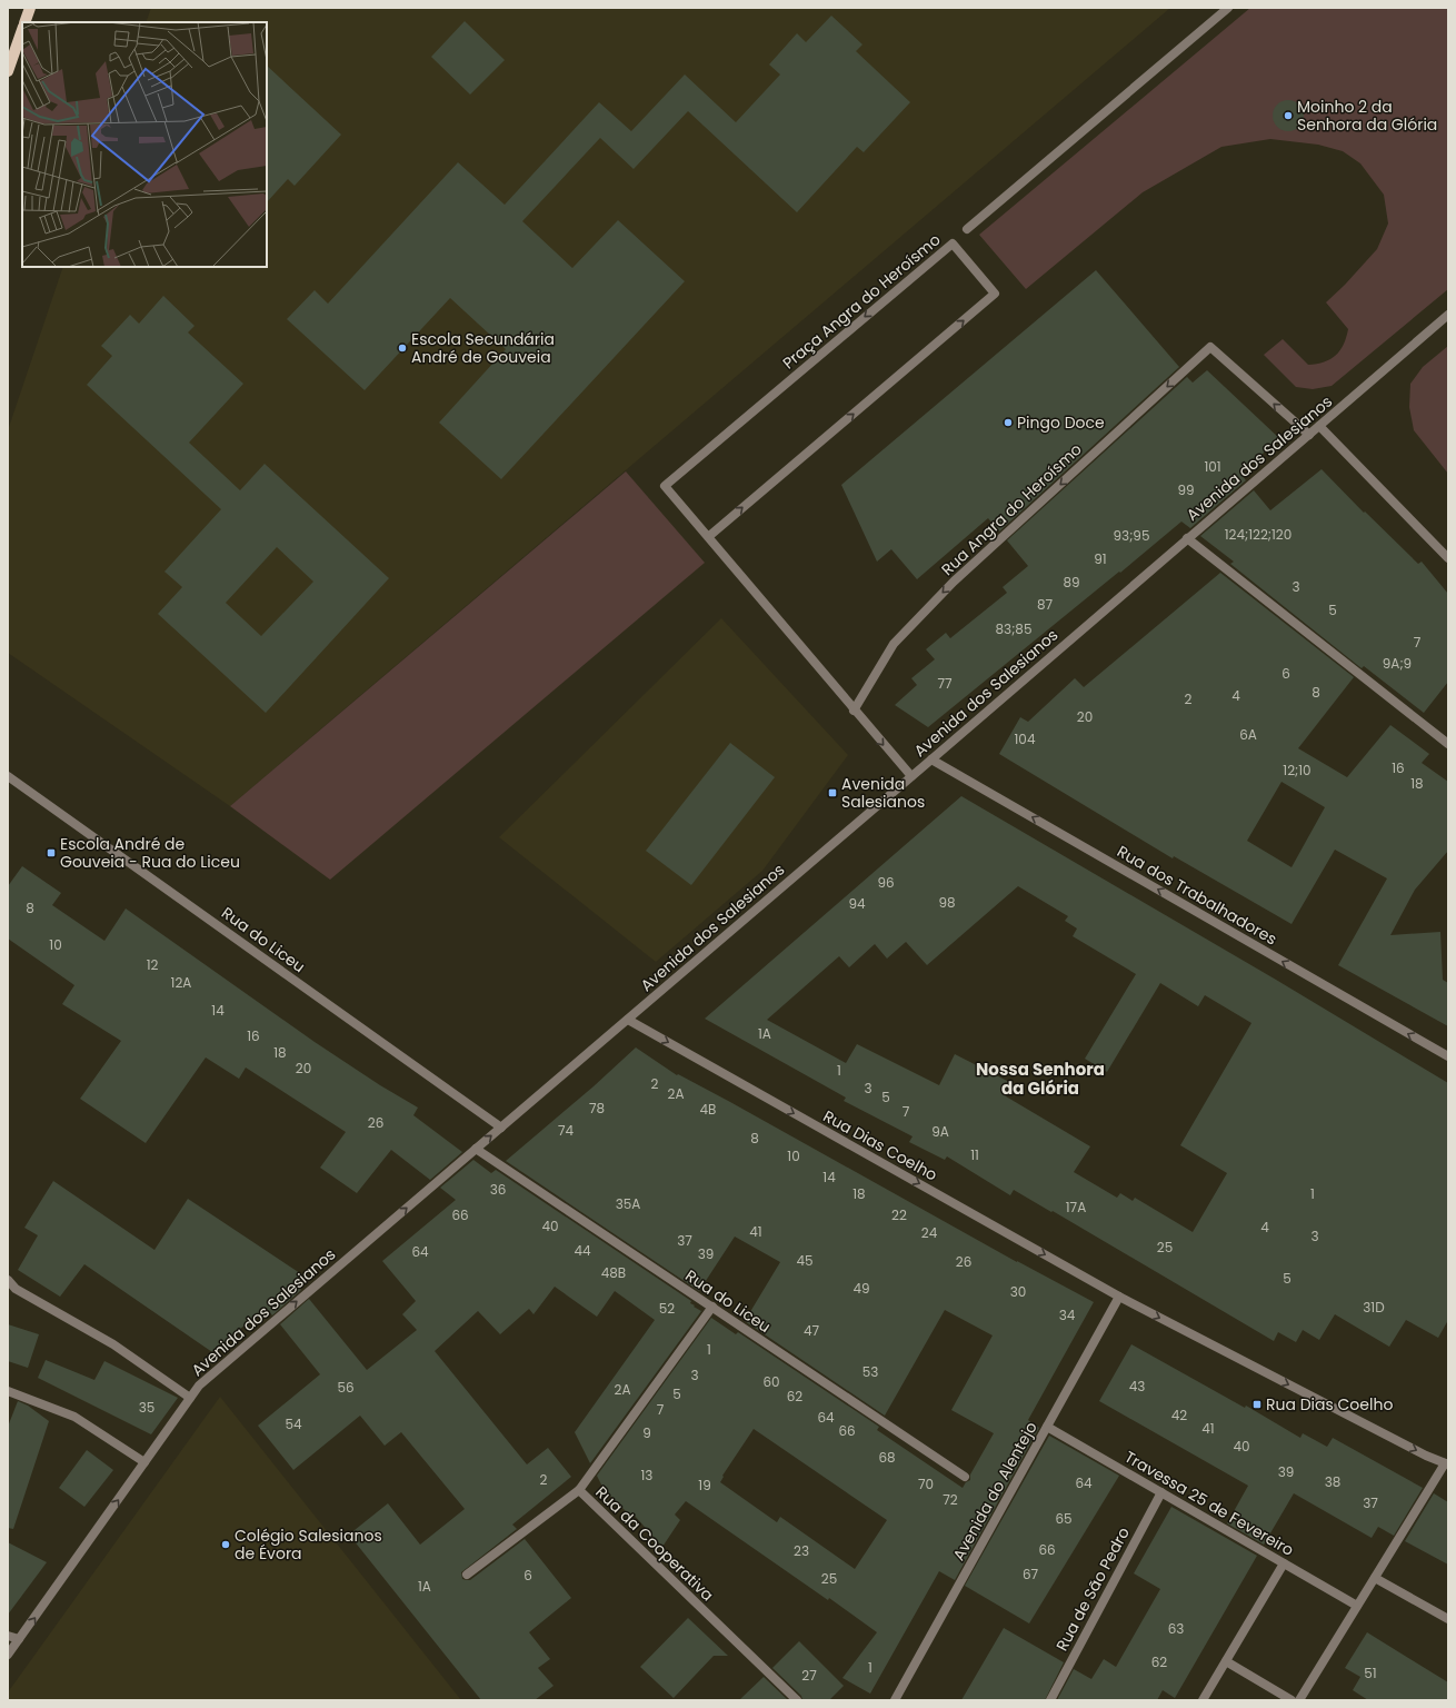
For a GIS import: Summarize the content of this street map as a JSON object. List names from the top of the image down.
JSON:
{
  "streets": {
    "street": [
      "Praça Angra do Heroísmo",
      "Avenida dos Salesianos",
      "Rua Angra do Heroísmo",
      "Rua dos Trabalhadores",
      "Rua do Liceu",
      "Rua Dias Coelho",
      "Avenida do Alentejo",
      "Travessa 25 de Fevereiro",
      "Rua da Cooperativa",
      "Rua de São Pedro"
    ]
  },
  "crossings": [
    ["Avenida dos Salesianos", "Rua Angra do Heroísmo"],
    ["Avenida dos Salesianos", "Rua dos Trabalhadores"],
    ["Avenida dos Salesianos", "Rua do Liceu"],
    ["Avenida dos Salesianos", "Rua Dias Coelho"],
    ["Rua do Liceu", "Rua da Cooperativa"],
    ["Rua Dias Coelho", "Avenida do Alentejo"],
    ["Avenida do Alentejo", "Travessa 25 de Fevereiro"],
    ["Travessa 25 de Fevereiro", "Rua de São Pedro"]
  ],
  "one_way": ["Rua Angra do Heroísmo", "Rua dos Trabalhadores", "Rua Dias Coelho"],
  "districts": ["Nossa Senhora da Glória"],
  "places": {
    "other": [
      "Moinho 2 da Senhora da Glória",
      "Escola Secundária André de Gouveia",
      "Pingo Doce",
      "Colégio Salesianos de Évora"
    ],
    "transit": ["Avenida Salesianos", "Escola André de Gouveia - Rua do Liceu", "Rua Dias Coelho"]
  },
  "house_numbers": [
    "101",
    "99",
    "124;122;120",
    "93;95",
    "91",
    "89",
    "3",
    "87",
    "5",
    "83;85",
    "7",
    "9A;9",
    "6",
    "77",
    "8",
    "4",
    "2",
    "20",
    "6A",
    "104",
    "16",
    "12;10",
    "18",
    "96",
    "98",
    "94",
    "8",
    "10",
    "12",
    "12A",
    "14",
    "1A",
    "16",
    "18",
    "20",
    "1",
    "2",
    "3",
    "2A",
    "5",
    "78",
    "4B",
    "7",
    "26",
    "74",
    "9A",
    "8",
    "11",
    "10",
    "14",
    "36",
    "18",
    "1",
    "35A",
    "17A",
    "66",
    "22",
    "40",
    "4",
    "41",
    "24",
    "3",
    "37",
    "25",
    "44",
    "64",
    "39",
    "45",
    "26",
    "48B",
    "5",
    "49",
    "30",
    "31D",
    "52",
    "34",
    "47",
    "1",
    "53",
    "3",
    "60",
    "43",
    "56",
    "2A",
    "5",
    "62",
    "35",
    "7",
    "42",
    "64",
    "54",
    "41",
    "66",
    "9",
    "40",
    "68",
    "39",
    "13",
    "2",
    "38",
    "64",
    "70",
    "19",
    "72",
    "37",
    "65",
    "66",
    "23",
    "67",
    "6",
    "25",
    "1A",
    "63",
    "62",
    "1",
    "51",
    "27"
  ]
}
